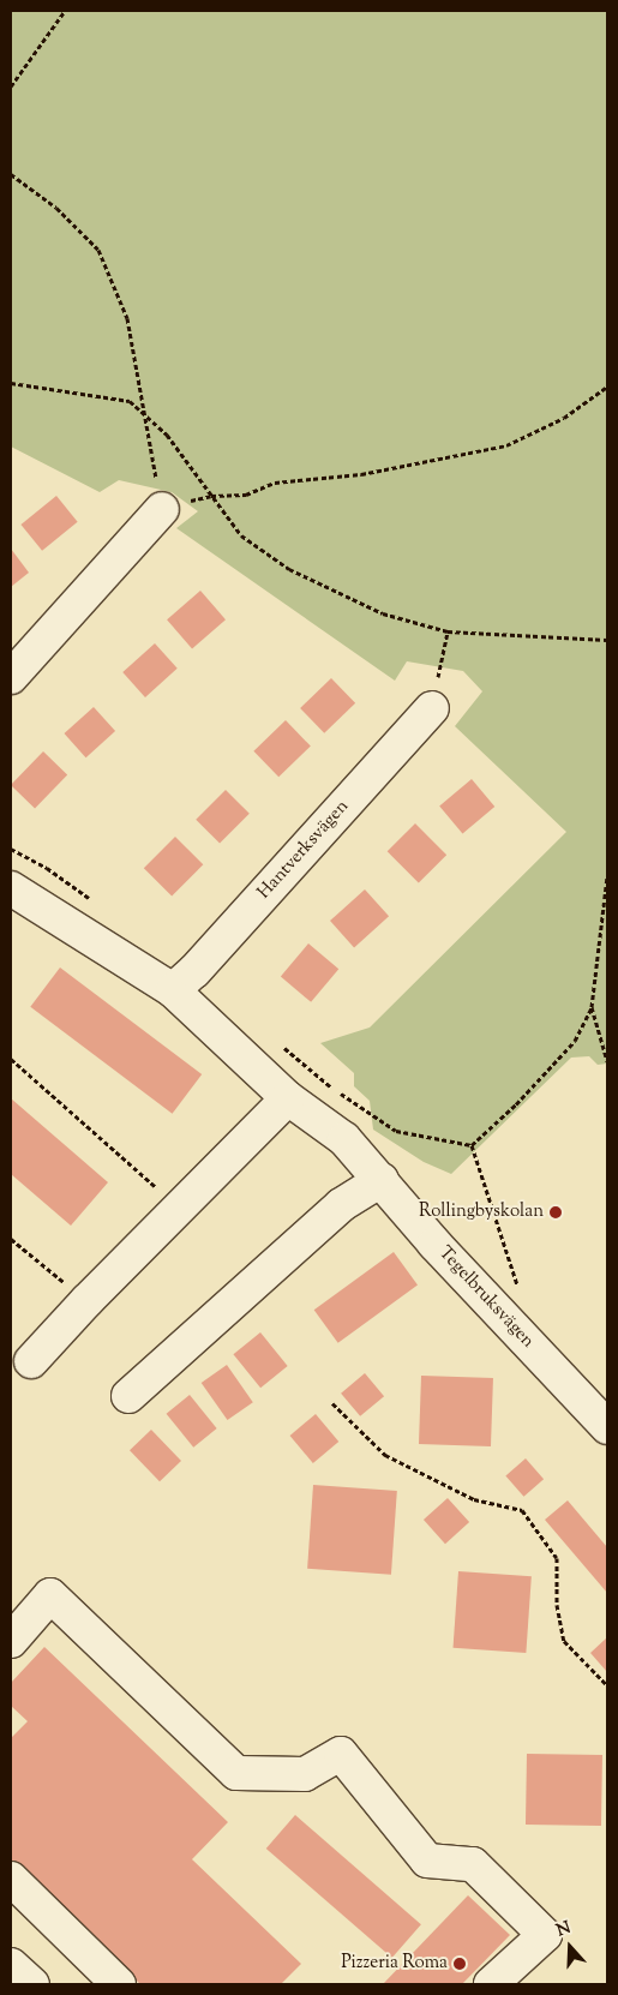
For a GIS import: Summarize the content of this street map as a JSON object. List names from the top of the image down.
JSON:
{
  "streets": {
    "street": ["Hantverksvägen", "Tegelbruksvägen"]
  },
  "places": ["Rollingbyskolan", "Pizzeria Roma"],
  "north": "top"
}
